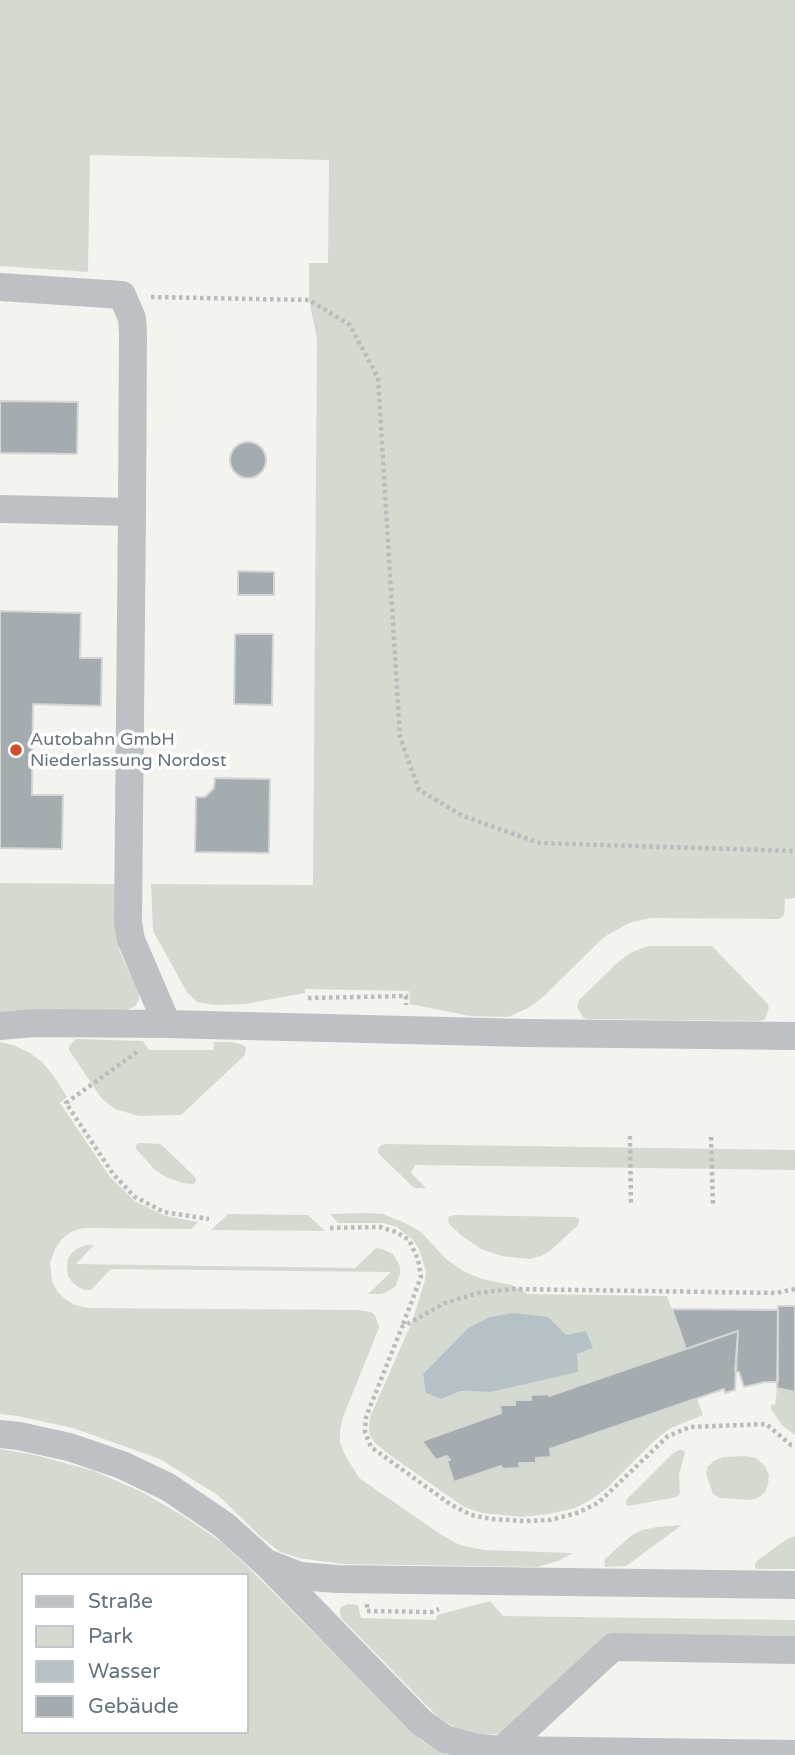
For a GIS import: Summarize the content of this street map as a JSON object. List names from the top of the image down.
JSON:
{
  "places": ["Autobahn GmbH Niederlassung Nordost"],
  "legend": [
    "Straße",
    "Park",
    "Wasser",
    "Gebäude"
  ]
}
